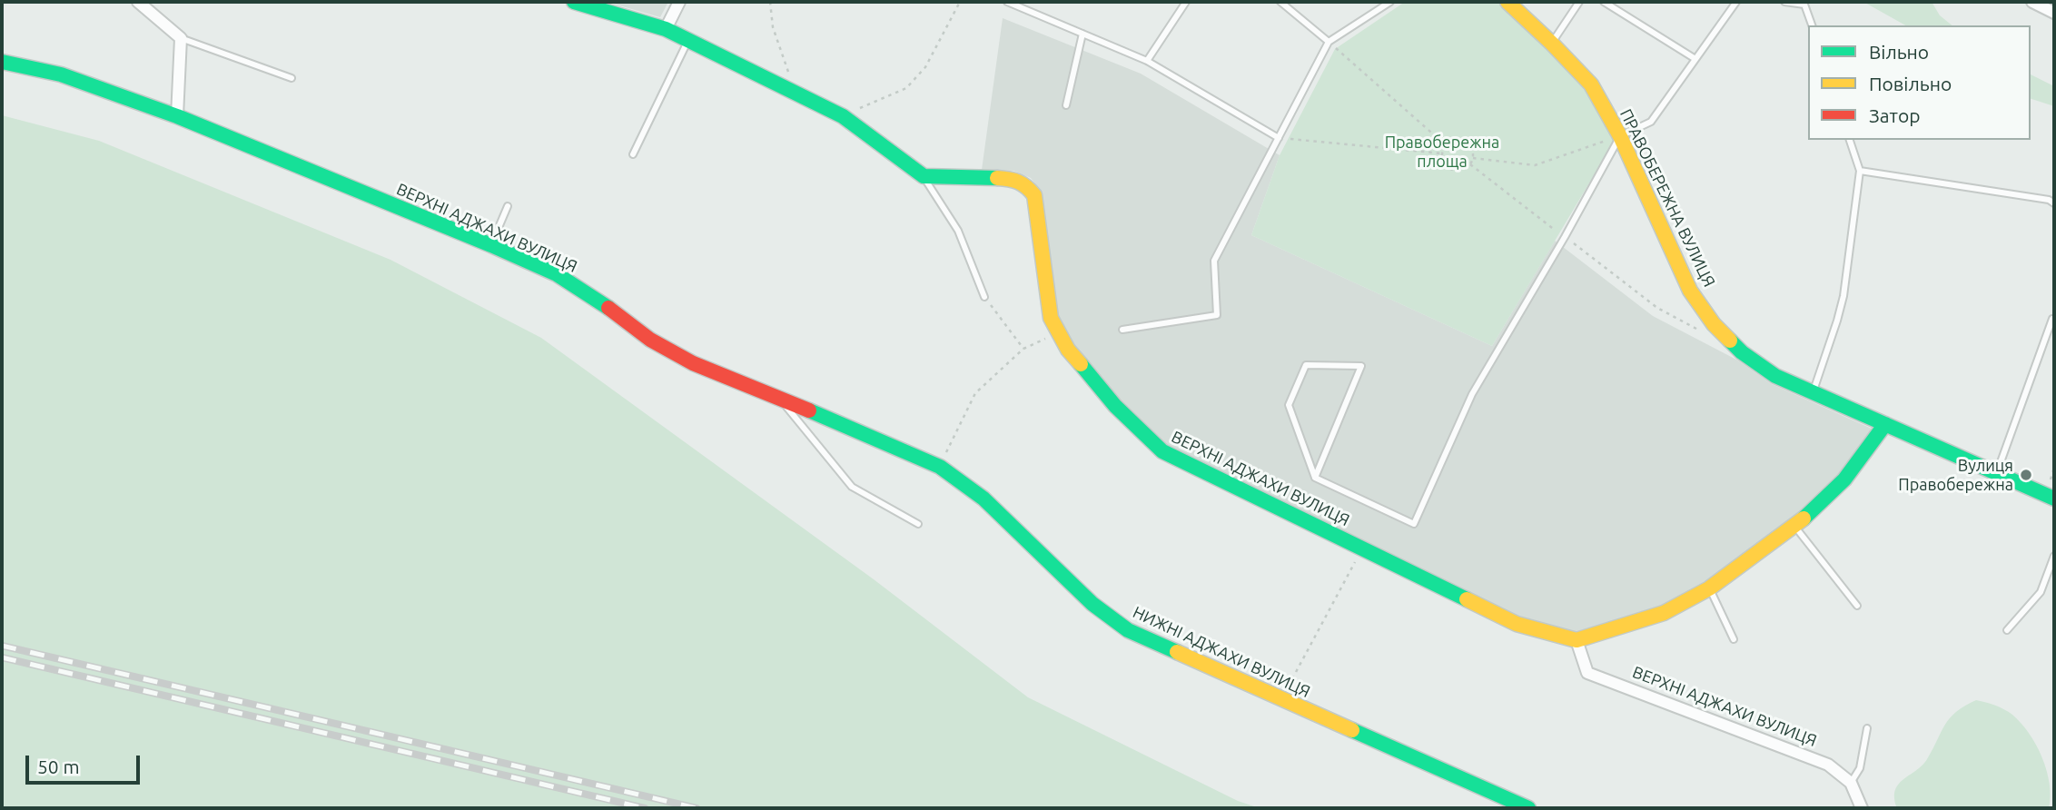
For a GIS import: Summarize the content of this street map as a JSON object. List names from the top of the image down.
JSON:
{
  "streets": {
    "street": ["ПРАВОБЕРЕЖНА ВУЛИЦЯ", "ВЕРХНІ АДЖАХИ ВУЛИЦЯ", "НИЖНІ АДЖАХИ ВУЛИЦЯ"]
  },
  "crossings": [
    ["ВЕРХНІ АДЖАХИ ВУЛИЦЯ", "НИЖНІ АДЖАХИ ВУЛИЦЯ"]
  ],
  "parks": ["Правобережна площа"],
  "places": ["Вулиця Правобережна"],
  "legend": ["Вільно", "Повільно", "Затор"],
  "scale_bar": "50 m"
}
